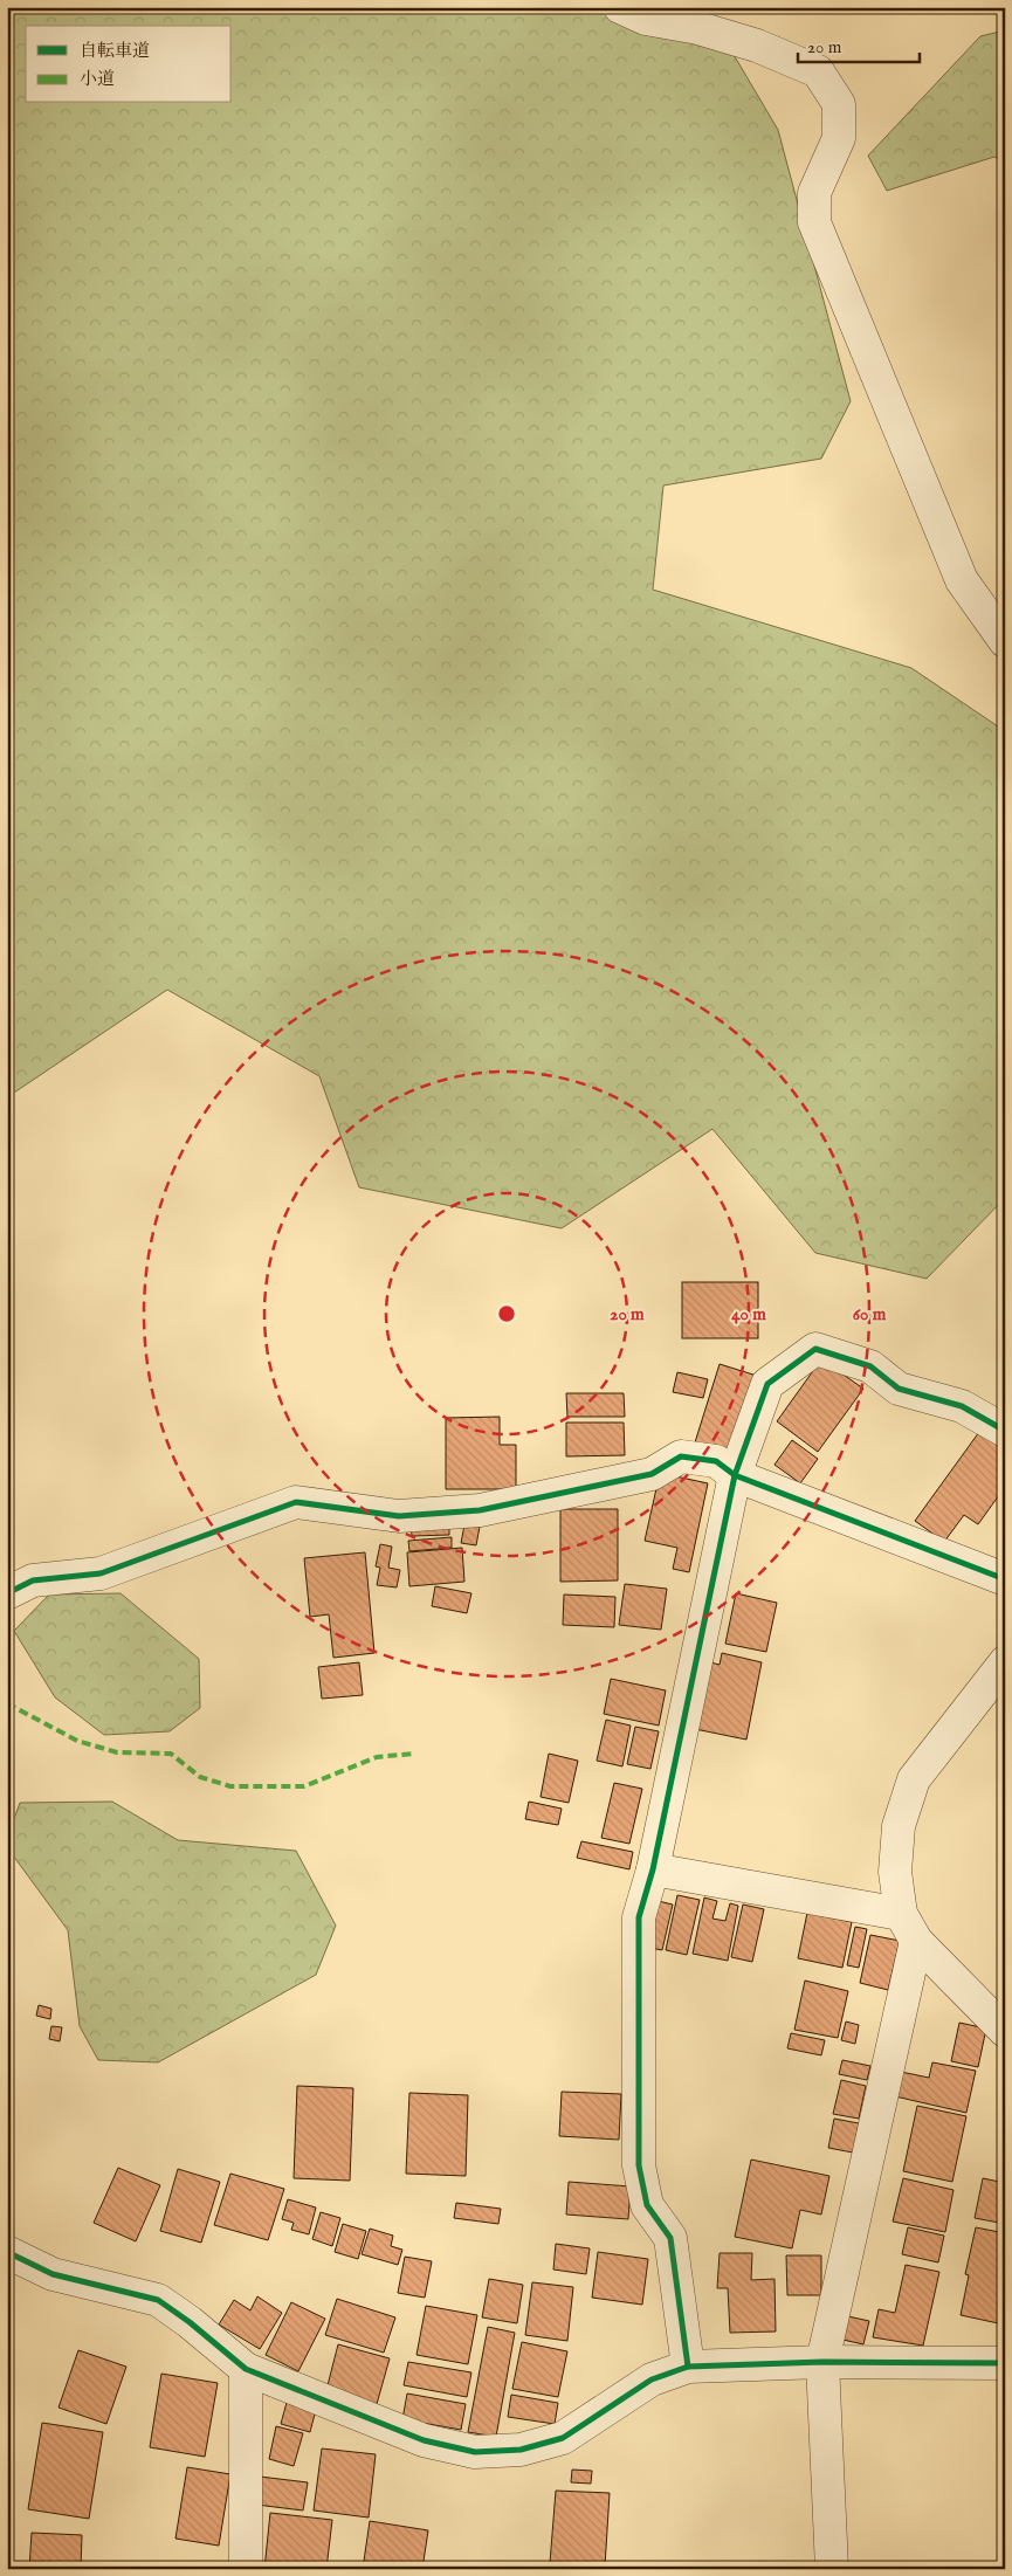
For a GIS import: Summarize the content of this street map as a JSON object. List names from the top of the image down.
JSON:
{
  "legend": ["自転車道", "小道"],
  "scale_bar": "20 m",
  "rings": ["20 m", "40 m", "60 m"]
}
